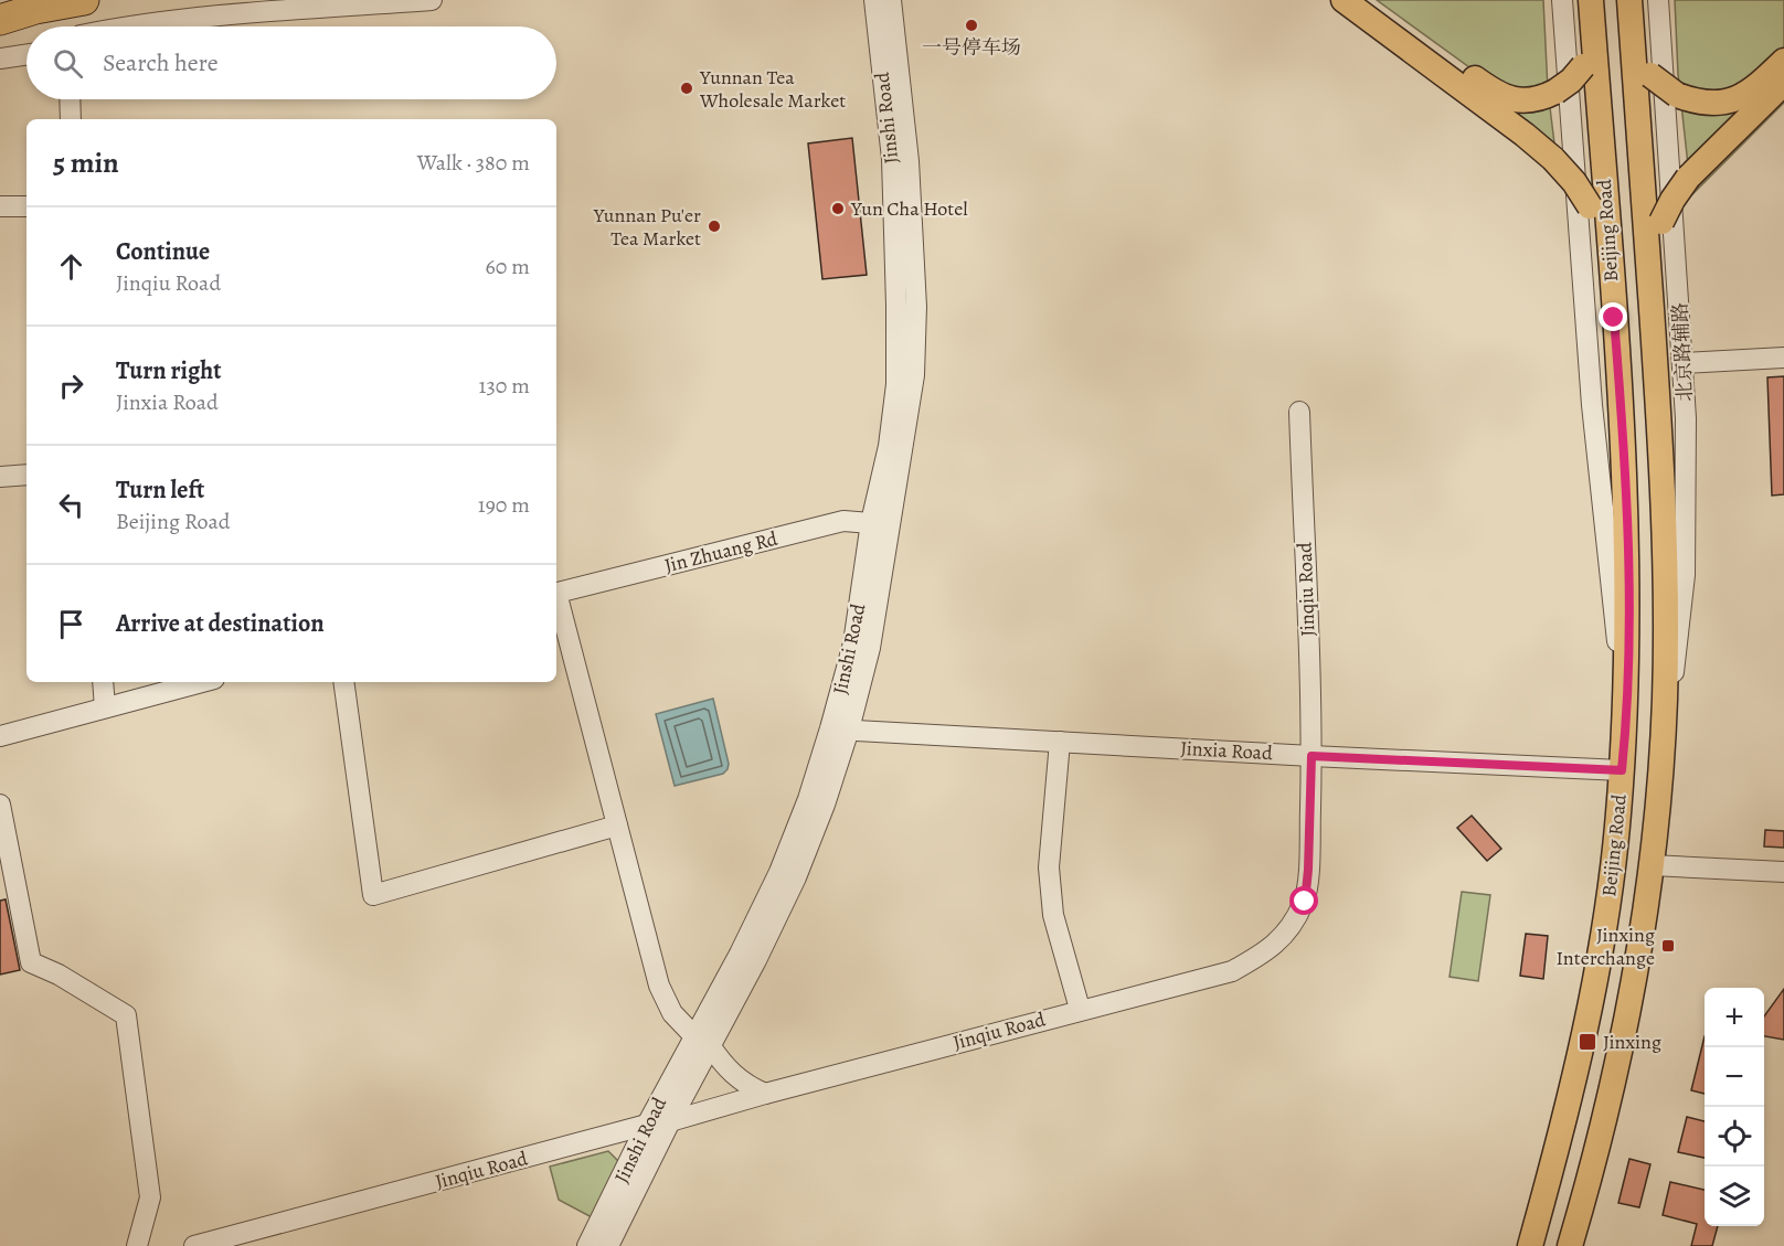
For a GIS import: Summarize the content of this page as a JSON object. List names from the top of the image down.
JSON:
{
  "streets": {
    "main road": ["Beijing Road"],
    "street": [
      "Jinshi Road",
      "北京路辅路",
      "Jin Zhuang Rd",
      "Jinqiu Road",
      "Jinxia Road"
    ]
  },
  "crossings": [
    ["Jinshi Road", "Jin Zhuang Rd"],
    ["Jinshi Road", "Jinqiu Road"],
    ["Jinshi Road", "Jinxia Road"],
    ["Beijing Road", "北京路辅路"],
    ["Beijing Road", "Jinxia Road"],
    ["Jinqiu Road", "Jinxia Road"]
  ],
  "places": {
    "other": [
      "一号停车场",
      "Yunnan Tea Wholesale Market",
      "Yun Cha Hotel",
      "Yunnan Pu'er Tea Market"
    ],
    "transit": ["Jinxing Interchange", "Jinxing"]
  },
  "page": {
    "search": "Search here",
    "heading": ["5 min", "Walk · 380 m"],
    "list": [
      ["Continue", "Jinqiu Road", "60 m"],
      ["Turn right", "Jinxia Road", "130 m"],
      ["Turn left", "Beijing Road", "190 m"],
      "Arrive at destination"
    ],
    "map_buttons": ["+", "−"]
  }
}
